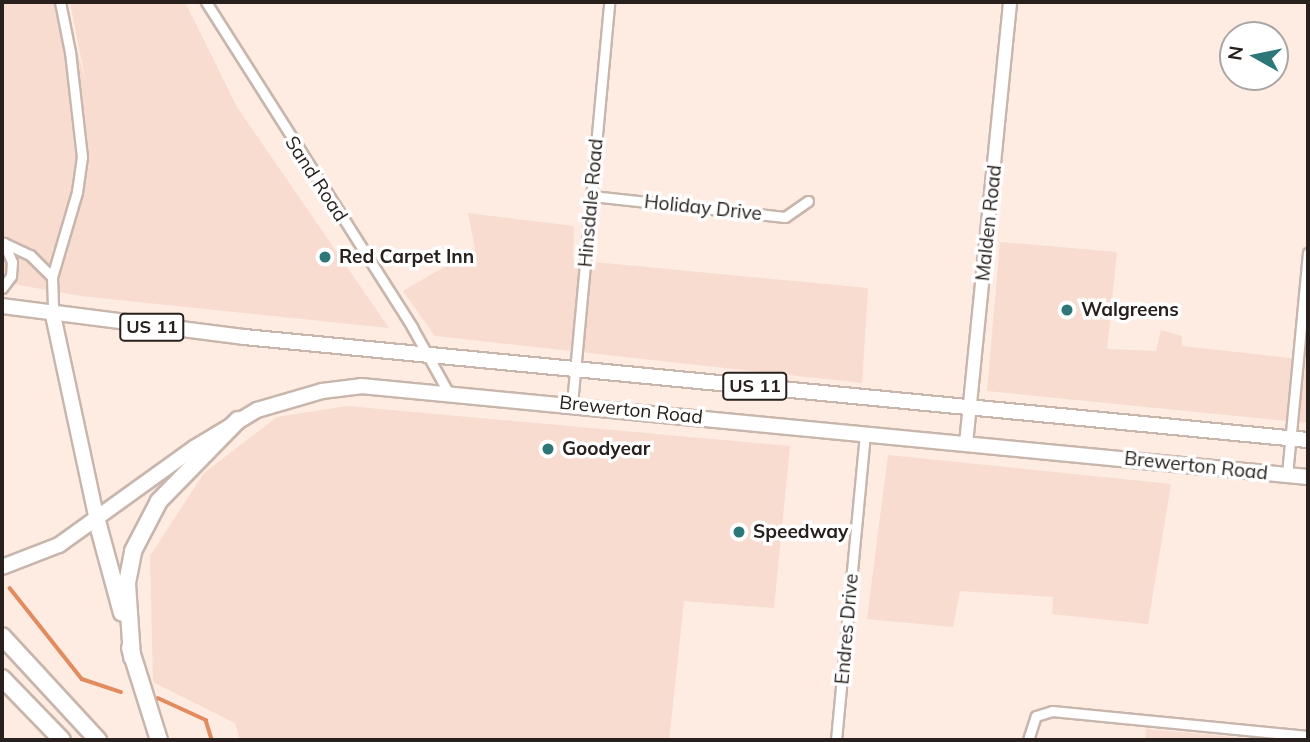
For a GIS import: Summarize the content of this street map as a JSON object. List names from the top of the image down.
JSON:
{
  "streets": {
    "main road": ["US 11", "Brewerton Road"],
    "street": [
      "Sand Road",
      "Hinsdale Road",
      "Holiday Drive",
      "Malden Road",
      "Endres Drive"
    ]
  },
  "crossings": [
    ["Sand Road", "Brewerton Road"],
    ["Hinsdale Road", "Holiday Drive"],
    ["Hinsdale Road", "Brewerton Road"],
    ["Malden Road", "Brewerton Road"],
    ["Brewerton Road", "Endres Drive"]
  ],
  "places": [
    "Red Carpet Inn",
    "Walgreens",
    "Goodyear",
    "Speedway"
  ],
  "north": "left"
}
